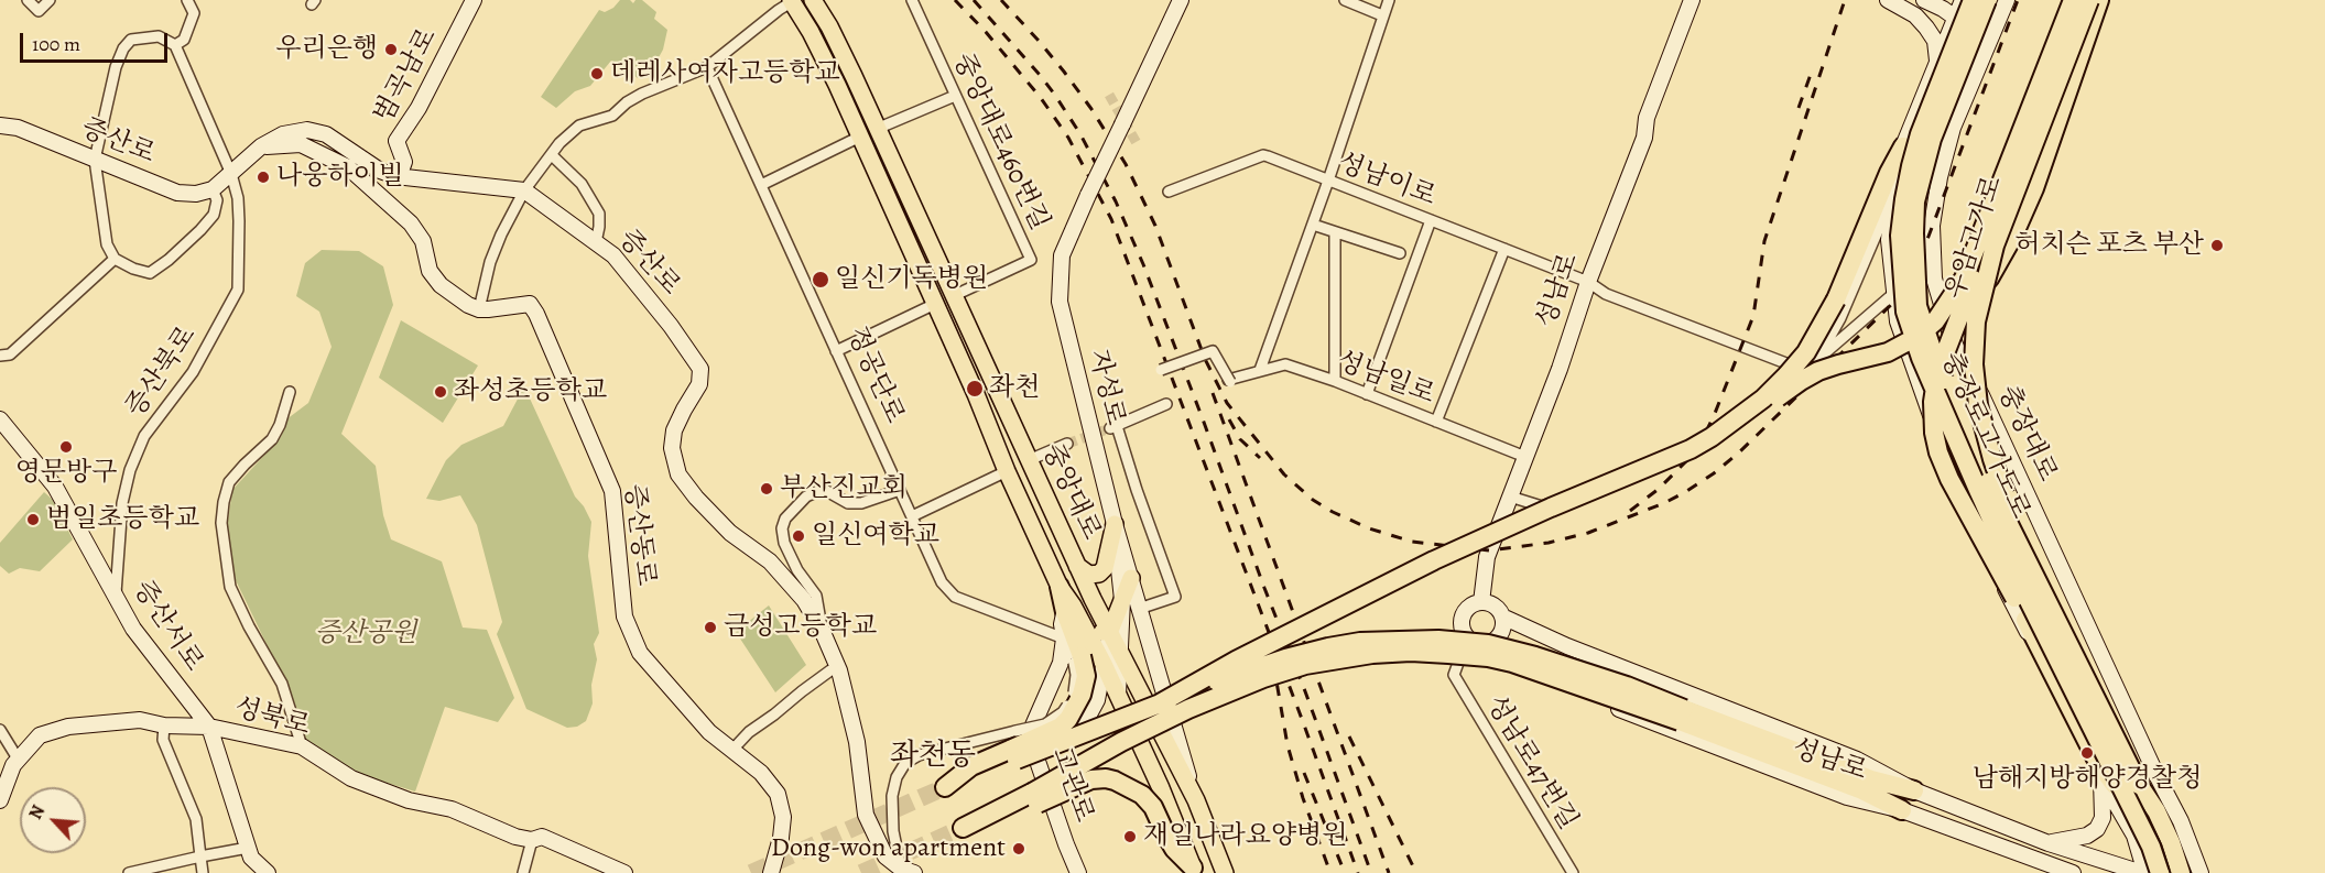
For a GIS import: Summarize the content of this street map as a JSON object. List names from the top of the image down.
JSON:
{
  "streets": {
    "highway": ["우암고가로", "성남로", "충장로고가도로"],
    "main road": [
      "범곡남로",
      "증산로",
      "자성로",
      "충장대로",
      "중앙대로",
      "증산동로",
      "증산서로",
      "성북로",
      "고관로"
    ],
    "street": [
      "중앙대로460번길",
      "성남이로",
      "증산북로",
      "정공단로",
      "성남일로",
      "성남로47번길"
    ]
  },
  "crossings": [
    ["범곡남로", "증산로"],
    ["증산로", "증산북로"],
    ["중앙대로460번길", "중앙대로"],
    ["성남이로", "성남로"],
    ["우암고가로", "충장로고가도로"],
    ["성남로", "성남일로"],
    ["성남로", "성남로47번길"],
    ["증산북로", "증산서로"],
    ["정공단로", "중앙대로"],
    ["정공단로", "고관로"],
    ["자성로", "중앙대로"],
    ["증산서로", "성북로"]
  ],
  "districts": ["좌천동"],
  "parks": ["증산공원"],
  "places": [
    "우리은행",
    "데레사여자고등학교",
    "나웅하이빌",
    "허치슨 포츠 부산",
    "일신기독병원",
    "좌천",
    "좌성초등학교",
    "영문방구",
    "부산진교회",
    "범일초등학교",
    "일신여학교",
    "금성고등학교",
    "남해지방해양경찰청",
    "재일나라요양병원",
    "Dong-won apartment"
  ],
  "scale_bar": "100 m",
  "north": "top left"
}
